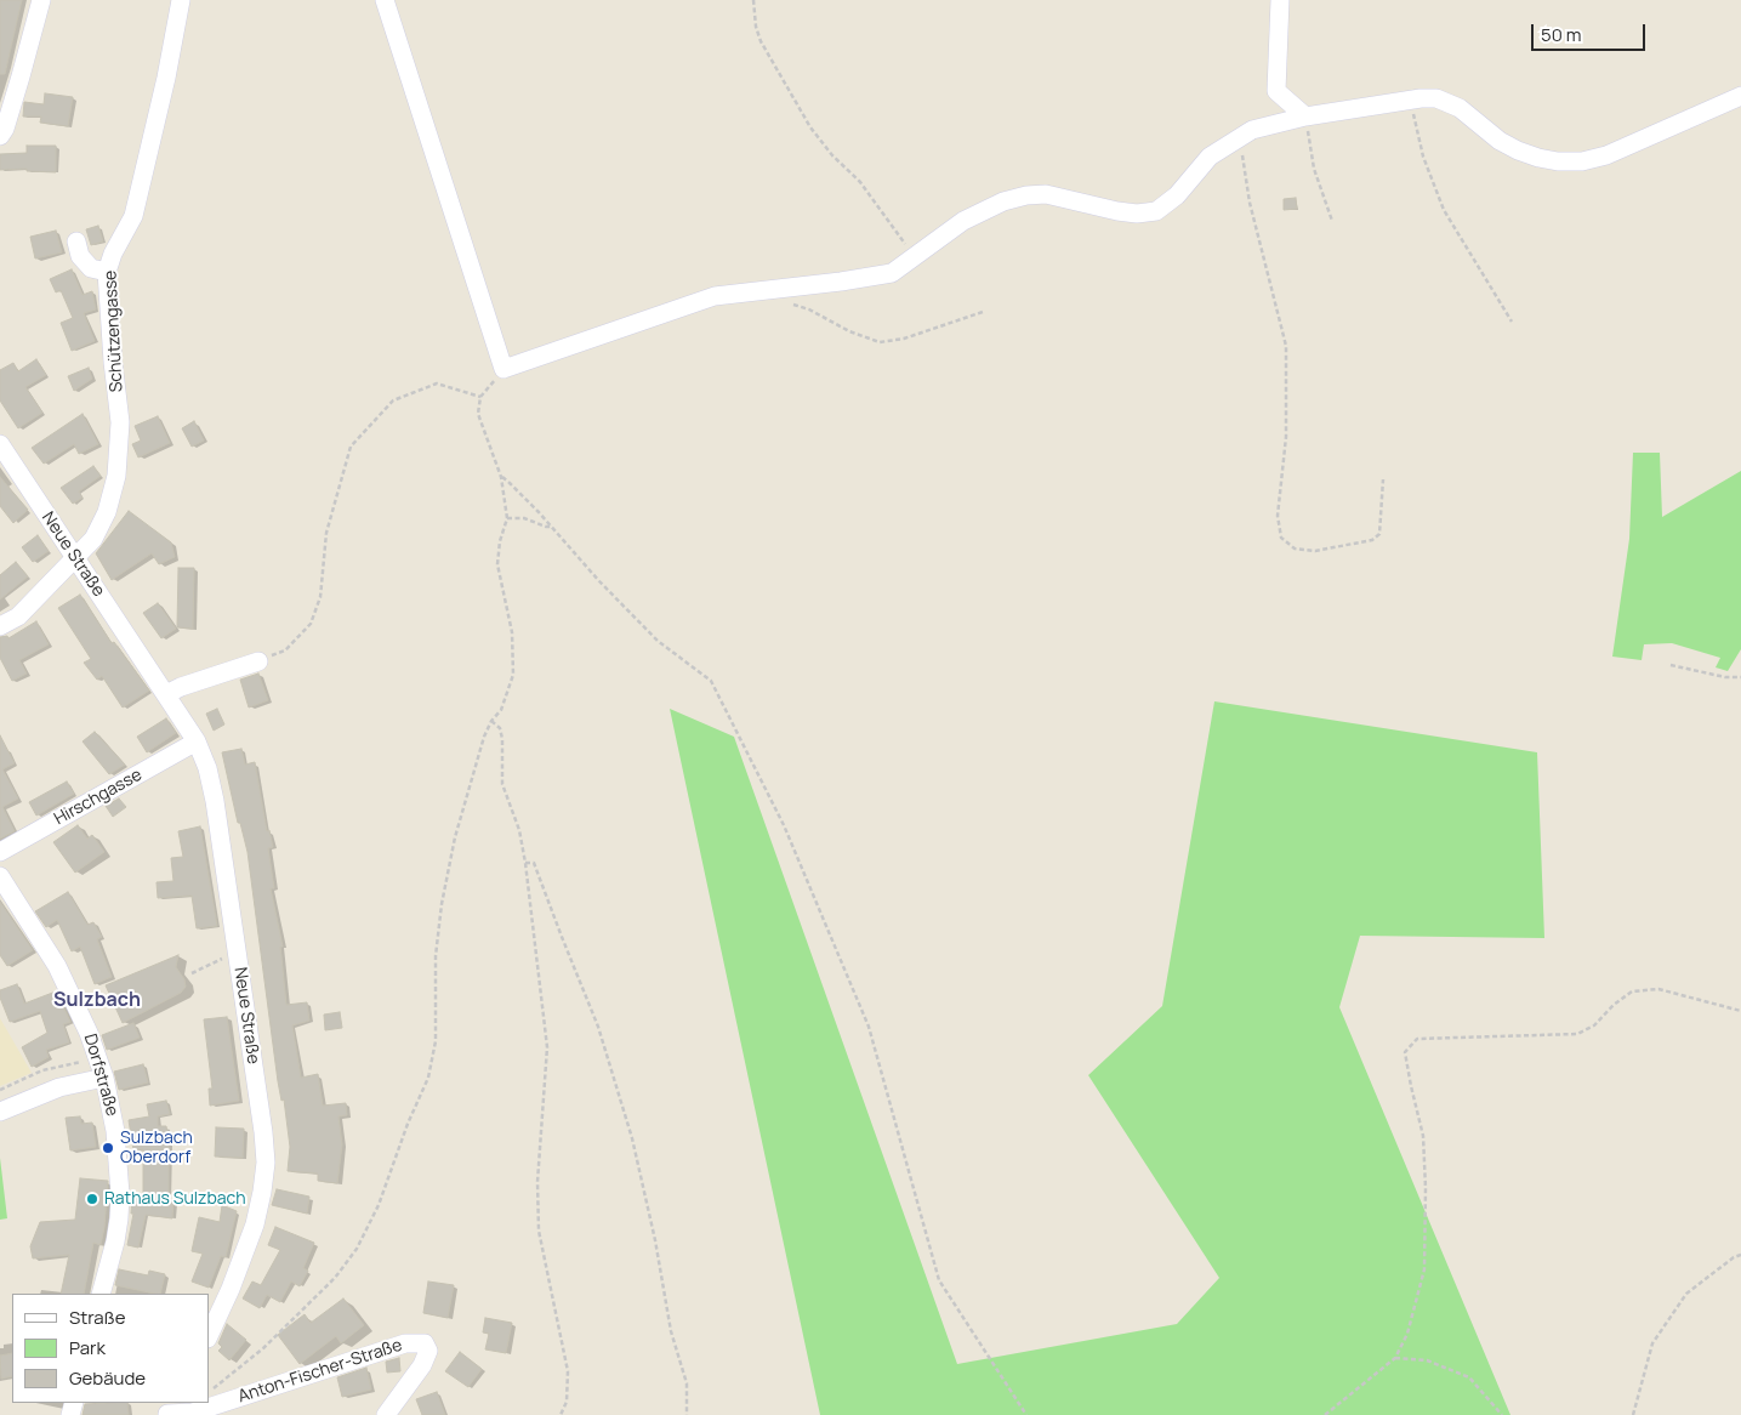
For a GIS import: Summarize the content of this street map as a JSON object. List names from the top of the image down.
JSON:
{
  "streets": {
    "street": [
      "Schützengasse",
      "Neue Straße",
      "Hirschgasse",
      "Dorfstraße",
      "Anton-Fischer-Straße"
    ]
  },
  "crossings": [
    ["Schützengasse", "Neue Straße"],
    ["Neue Straße", "Hirschgasse"]
  ],
  "districts": ["Sulzbach"],
  "places": ["Sulzbach Oberdorf", "Rathaus Sulzbach"],
  "legend": ["Straße", "Park", "Gebäude"],
  "scale_bar": "50 m"
}
